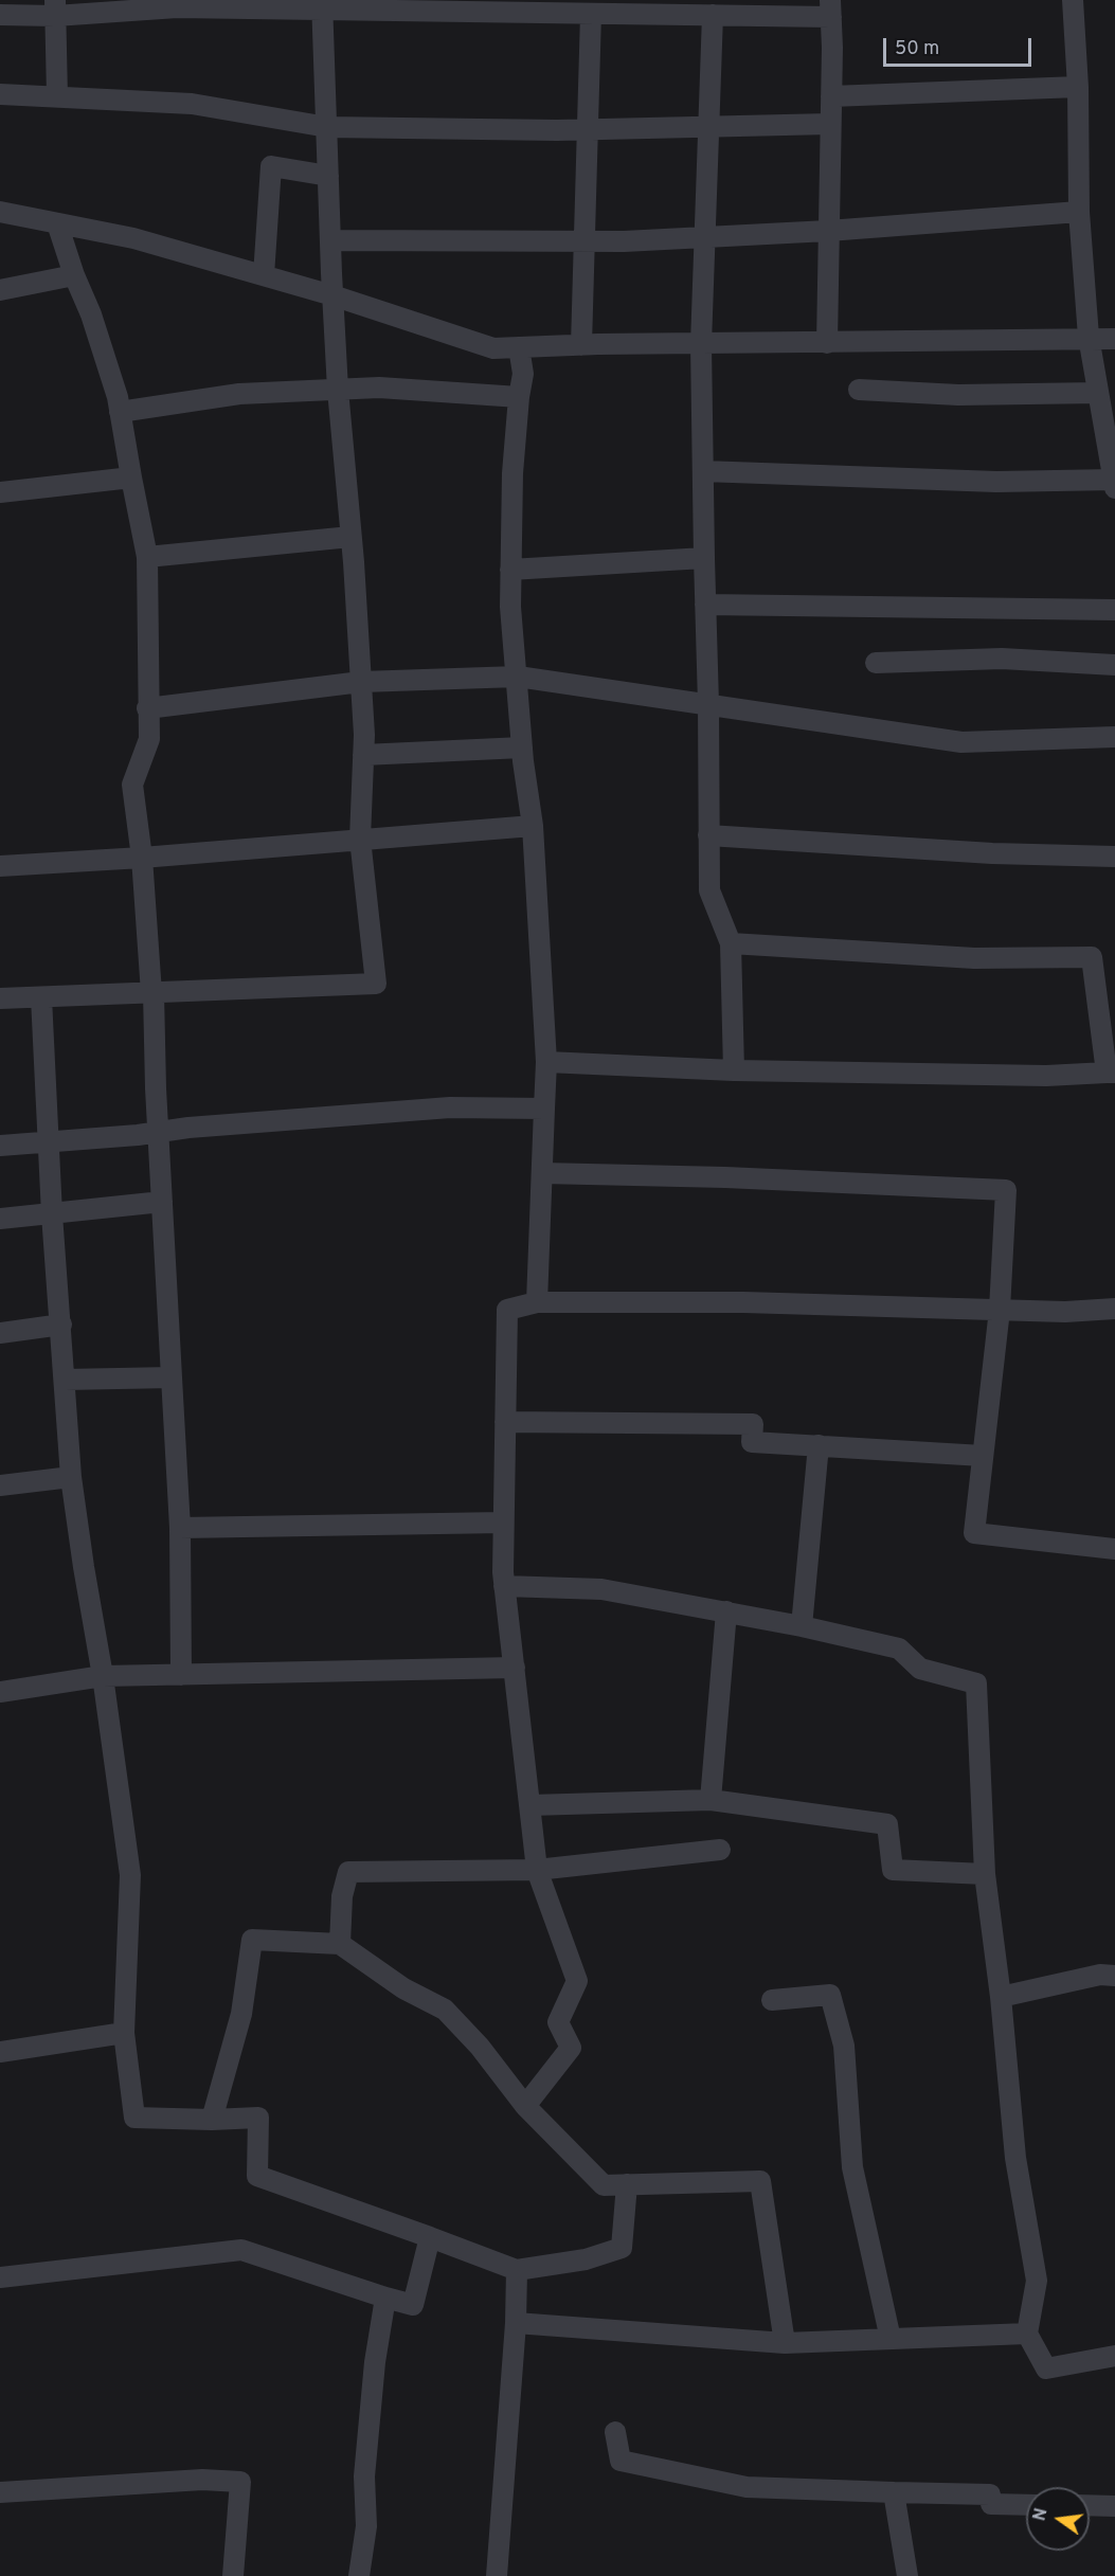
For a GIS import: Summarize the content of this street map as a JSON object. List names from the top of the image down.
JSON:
{
  "scale_bar": "50 m",
  "north": "left"
}
